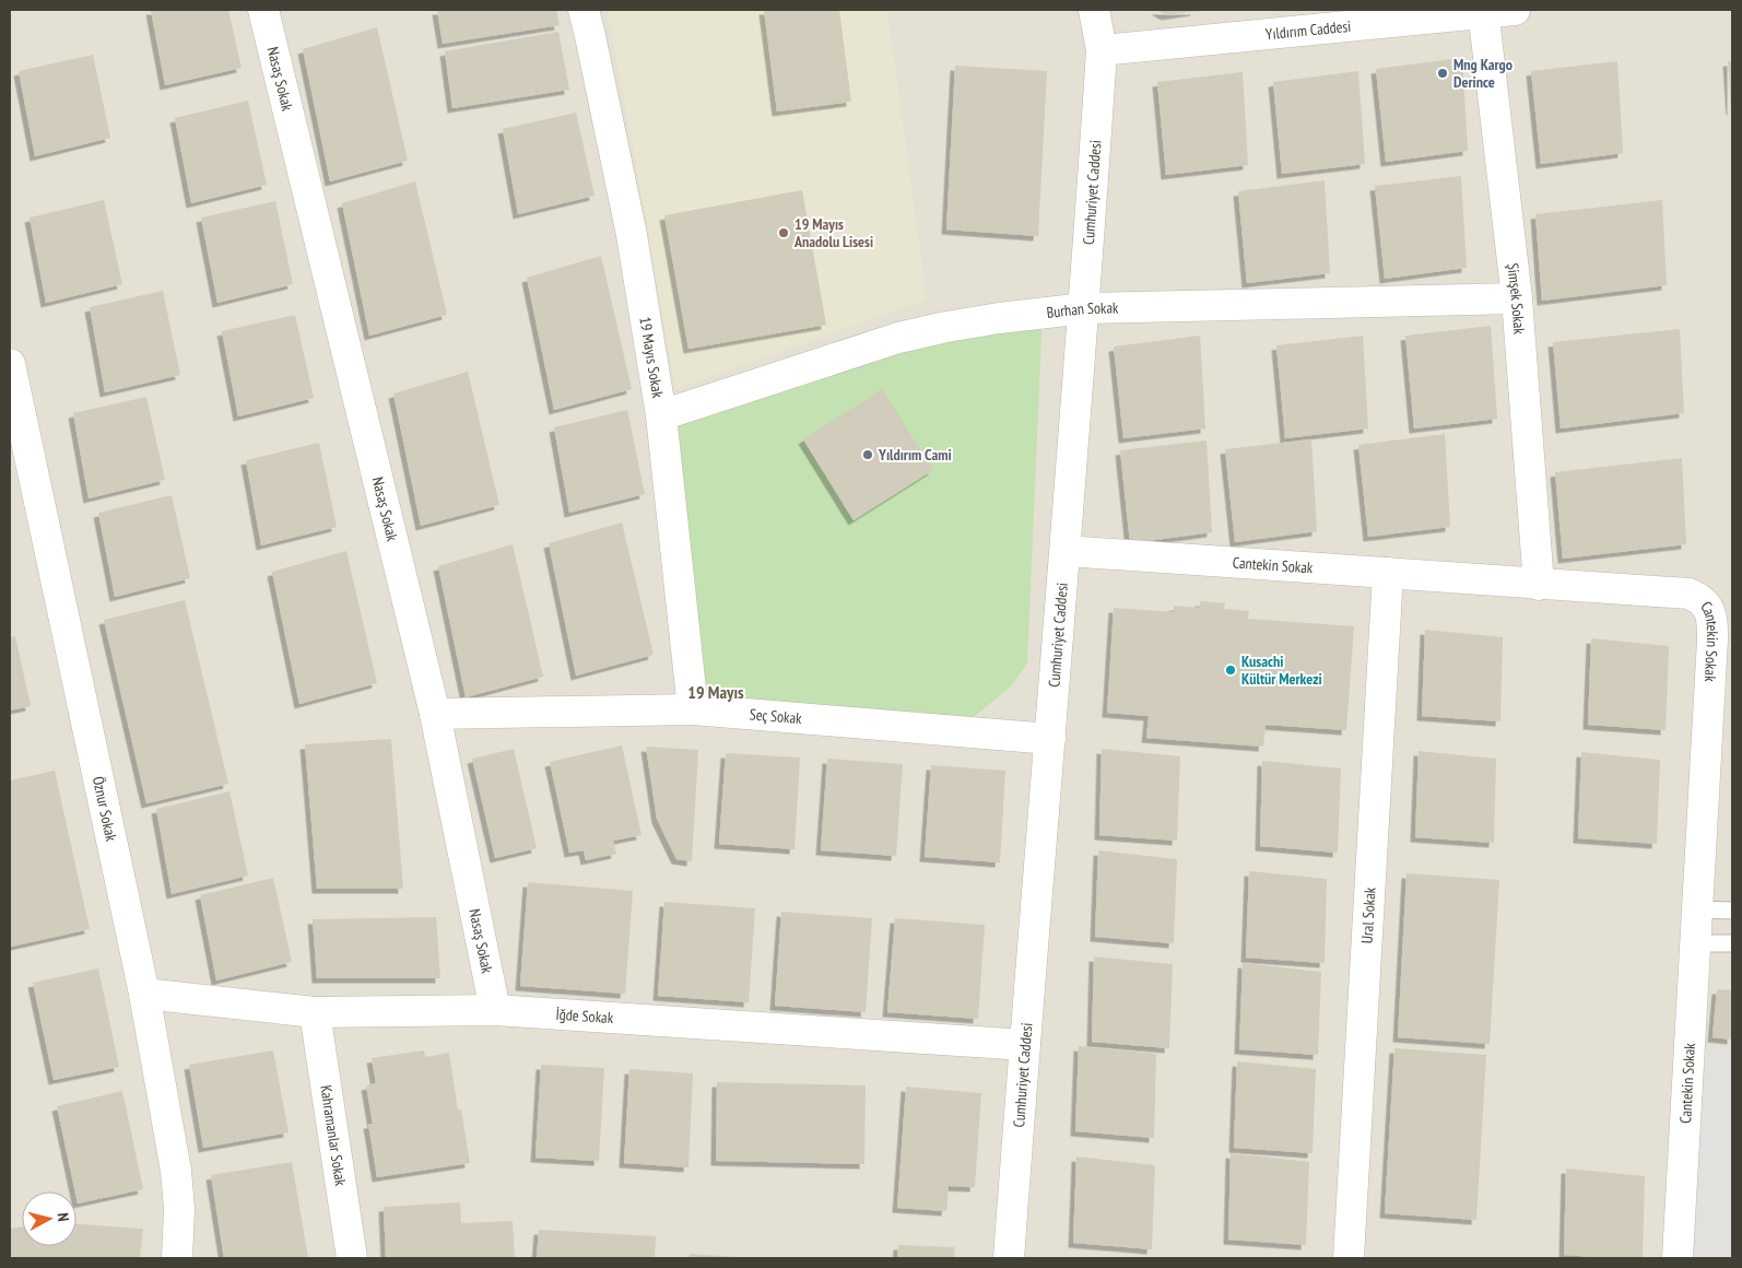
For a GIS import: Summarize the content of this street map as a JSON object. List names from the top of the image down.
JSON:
{
  "streets": {
    "street": [
      "Yıldırım Caddesi",
      "Nasaş Sokak",
      "Cumhuriyet Caddesi",
      "Şimşek Sokak",
      "Burhan Sokak",
      "19 Mayıs Sokak",
      "Cantekin Sokak",
      "Seç Sokak",
      "Öznur Sokak",
      "Ural Sokak",
      "İğde Sokak",
      "Kahramanlar Sokak"
    ]
  },
  "crossings": [
    ["Yıldırım Caddesi", "Cumhuriyet Caddesi"],
    ["Yıldırım Caddesi", "Şimşek Sokak"],
    ["Nasaş Sokak", "Seç Sokak"],
    ["Nasaş Sokak", "İğde Sokak"],
    ["Cumhuriyet Caddesi", "Burhan Sokak"],
    ["Cumhuriyet Caddesi", "Cantekin Sokak"],
    ["Cumhuriyet Caddesi", "Seç Sokak"],
    ["Cumhuriyet Caddesi", "İğde Sokak"],
    ["Şimşek Sokak", "Burhan Sokak"],
    ["Şimşek Sokak", "Cantekin Sokak"],
    ["Burhan Sokak", "19 Mayıs Sokak"],
    ["19 Mayıs Sokak", "Seç Sokak"],
    ["Cantekin Sokak", "Ural Sokak"],
    ["Öznur Sokak", "İğde Sokak"],
    ["İğde Sokak", "Kahramanlar Sokak"]
  ],
  "districts": ["19 Mayıs"],
  "places": [
    "Mng Kargo Derince",
    "19 Mayıs Anadolu Lisesi",
    "Yıldırım Cami",
    "Kusachi Kültür Merkezi"
  ],
  "north": "right"
}
